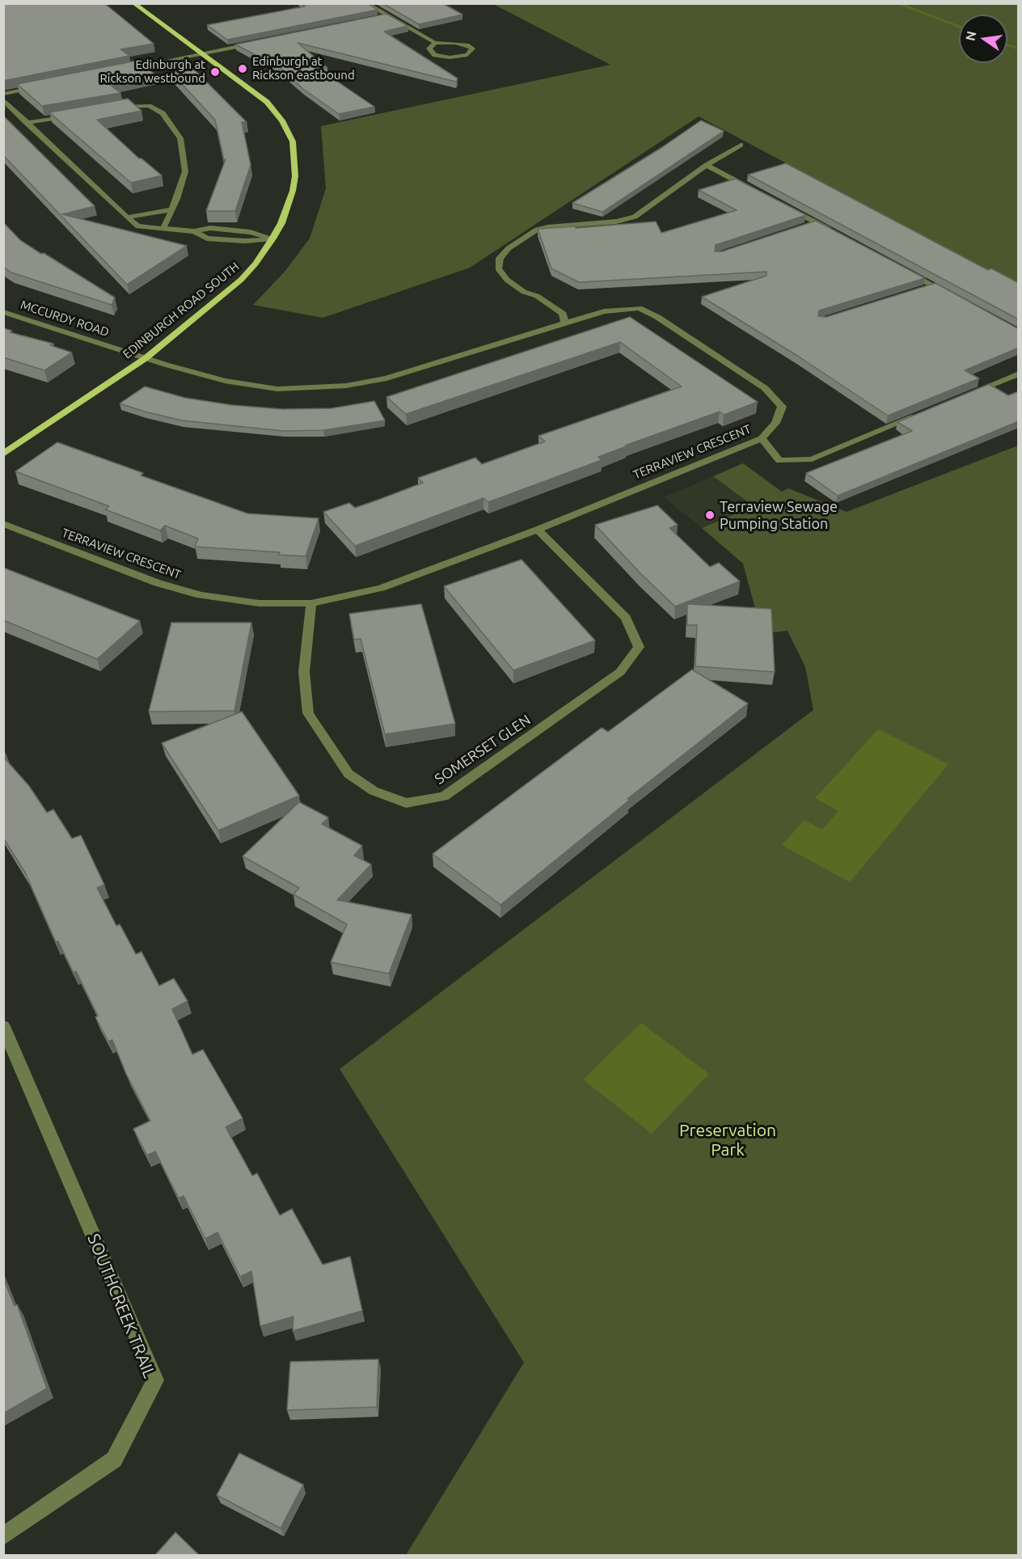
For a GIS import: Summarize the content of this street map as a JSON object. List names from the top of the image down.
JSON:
{
  "streets": {
    "main road": ["EDINBURGH ROAD SOUTH"],
    "street": [
      "MCCURDY ROAD",
      "TERRAVIEW CRESCENT",
      "SOMERSET GLEN",
      "SOUTHCREEK TRAIL"
    ]
  },
  "crossings": [
    ["EDINBURGH ROAD SOUTH", "MCCURDY ROAD"],
    ["EDINBURGH ROAD SOUTH", "TERRAVIEW CRESCENT"],
    ["MCCURDY ROAD", "TERRAVIEW CRESCENT"],
    ["TERRAVIEW CRESCENT", "SOMERSET GLEN"]
  ],
  "parks": ["Preservation Park"],
  "places": ["Edinburgh at Rickson eastbound", "Edinburgh at Rickson westbound", "Terraview Sewage Pumping Station"],
  "north": "left"
}
